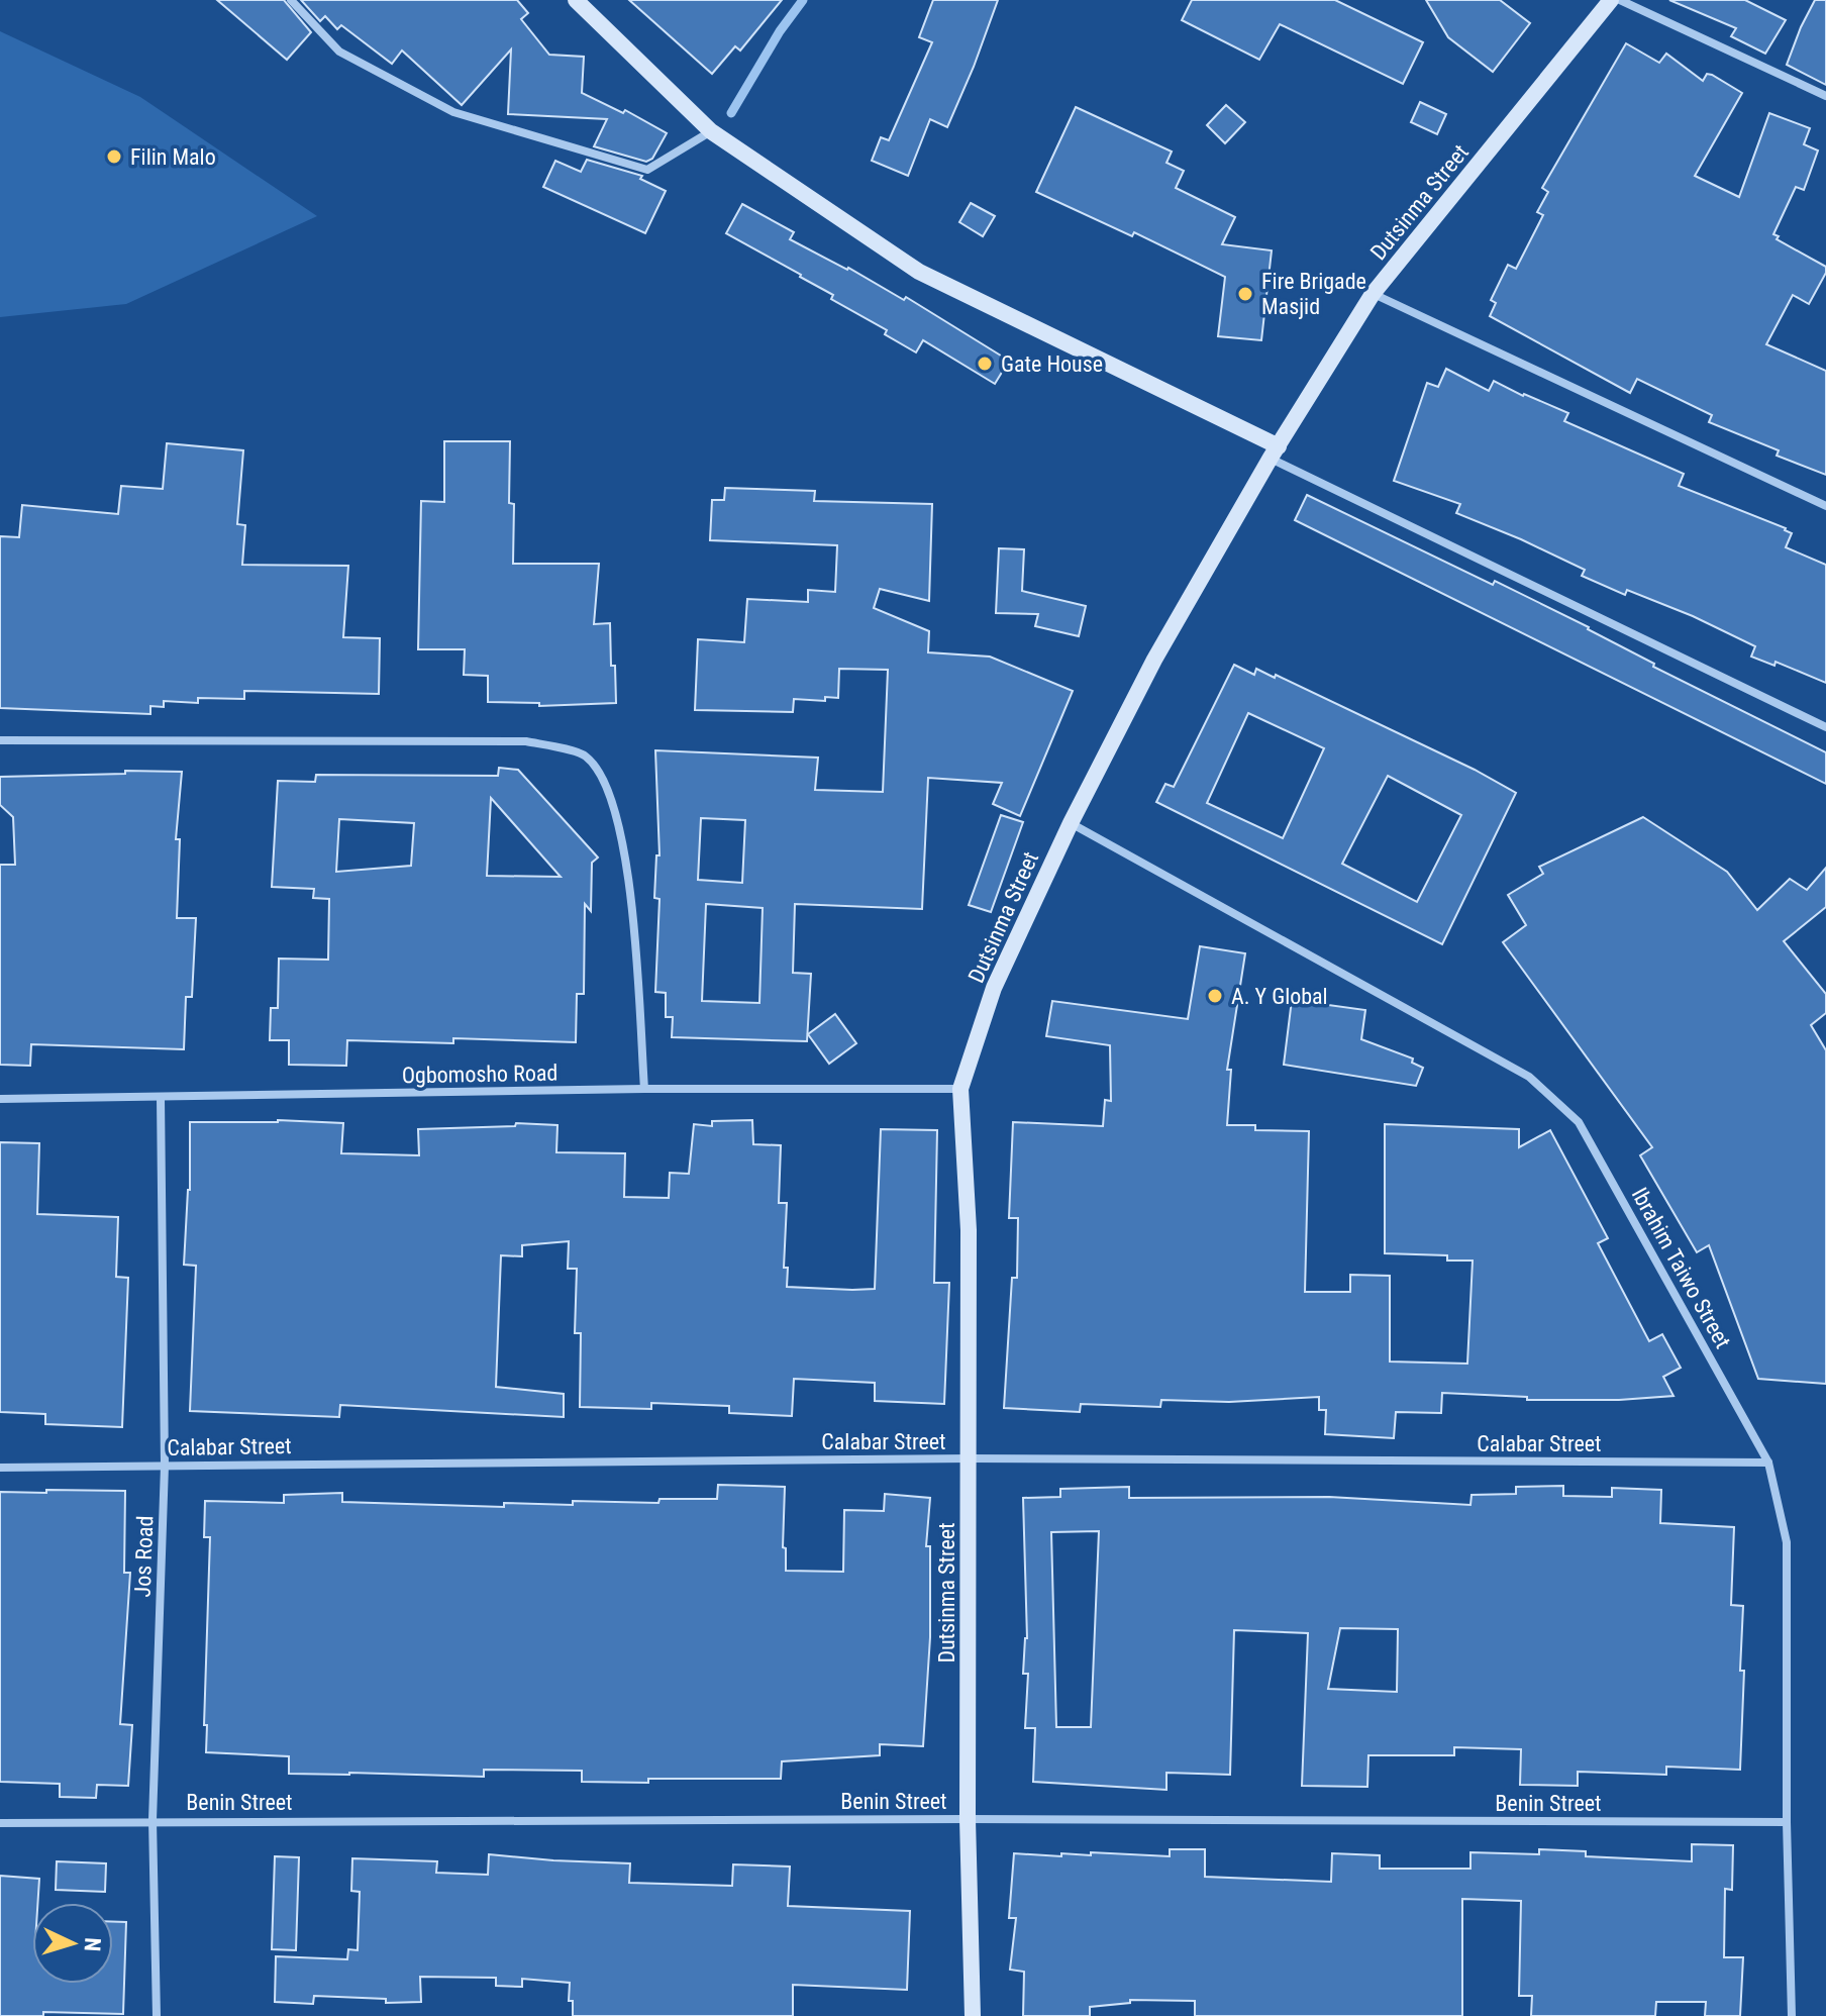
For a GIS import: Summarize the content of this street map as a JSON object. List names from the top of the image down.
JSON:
{
  "streets": {
    "street": [
      "Dutsinma Street",
      "Ogbomosho Road",
      "Ibrahim Taiwo Street",
      "Calabar Street",
      "Jos Road",
      "Benin Street"
    ]
  },
  "crossings": [
    ["Dutsinma Street", "Ogbomosho Road"],
    ["Dutsinma Street", "Ibrahim Taiwo Street"],
    ["Dutsinma Street", "Calabar Street"],
    ["Dutsinma Street", "Benin Street"],
    ["Ogbomosho Road", "Jos Road"],
    ["Ibrahim Taiwo Street", "Calabar Street"],
    ["Ibrahim Taiwo Street", "Benin Street"],
    ["Calabar Street", "Jos Road"],
    ["Jos Road", "Benin Street"]
  ],
  "places": [
    "Filin Malo",
    "Fire Brigade Masjid",
    "Gate House",
    "A. Y Global"
  ],
  "north": "right"
}
